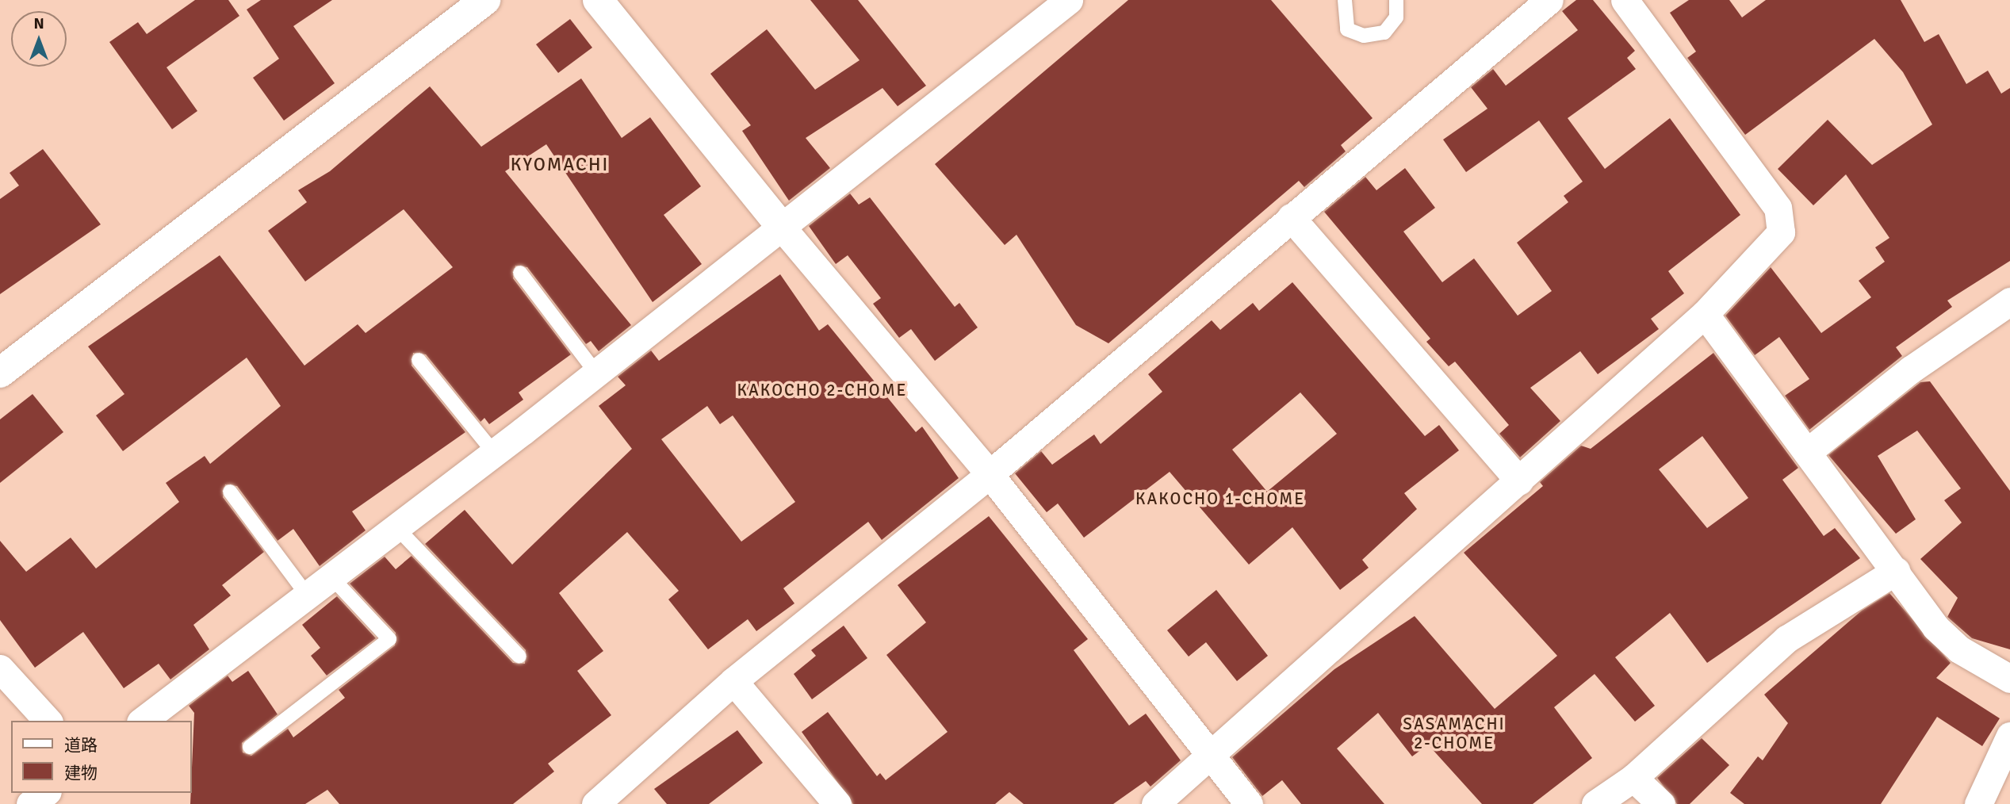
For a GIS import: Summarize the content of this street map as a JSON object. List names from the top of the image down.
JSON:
{
  "districts": [
    "KYOMACHI",
    "KAKOCHO 2-CHOME",
    "KAKOCHO 1-CHOME",
    "SASAMACHI 2-CHOME"
  ],
  "legend": ["道路", "建物"],
  "north": "top"
}
